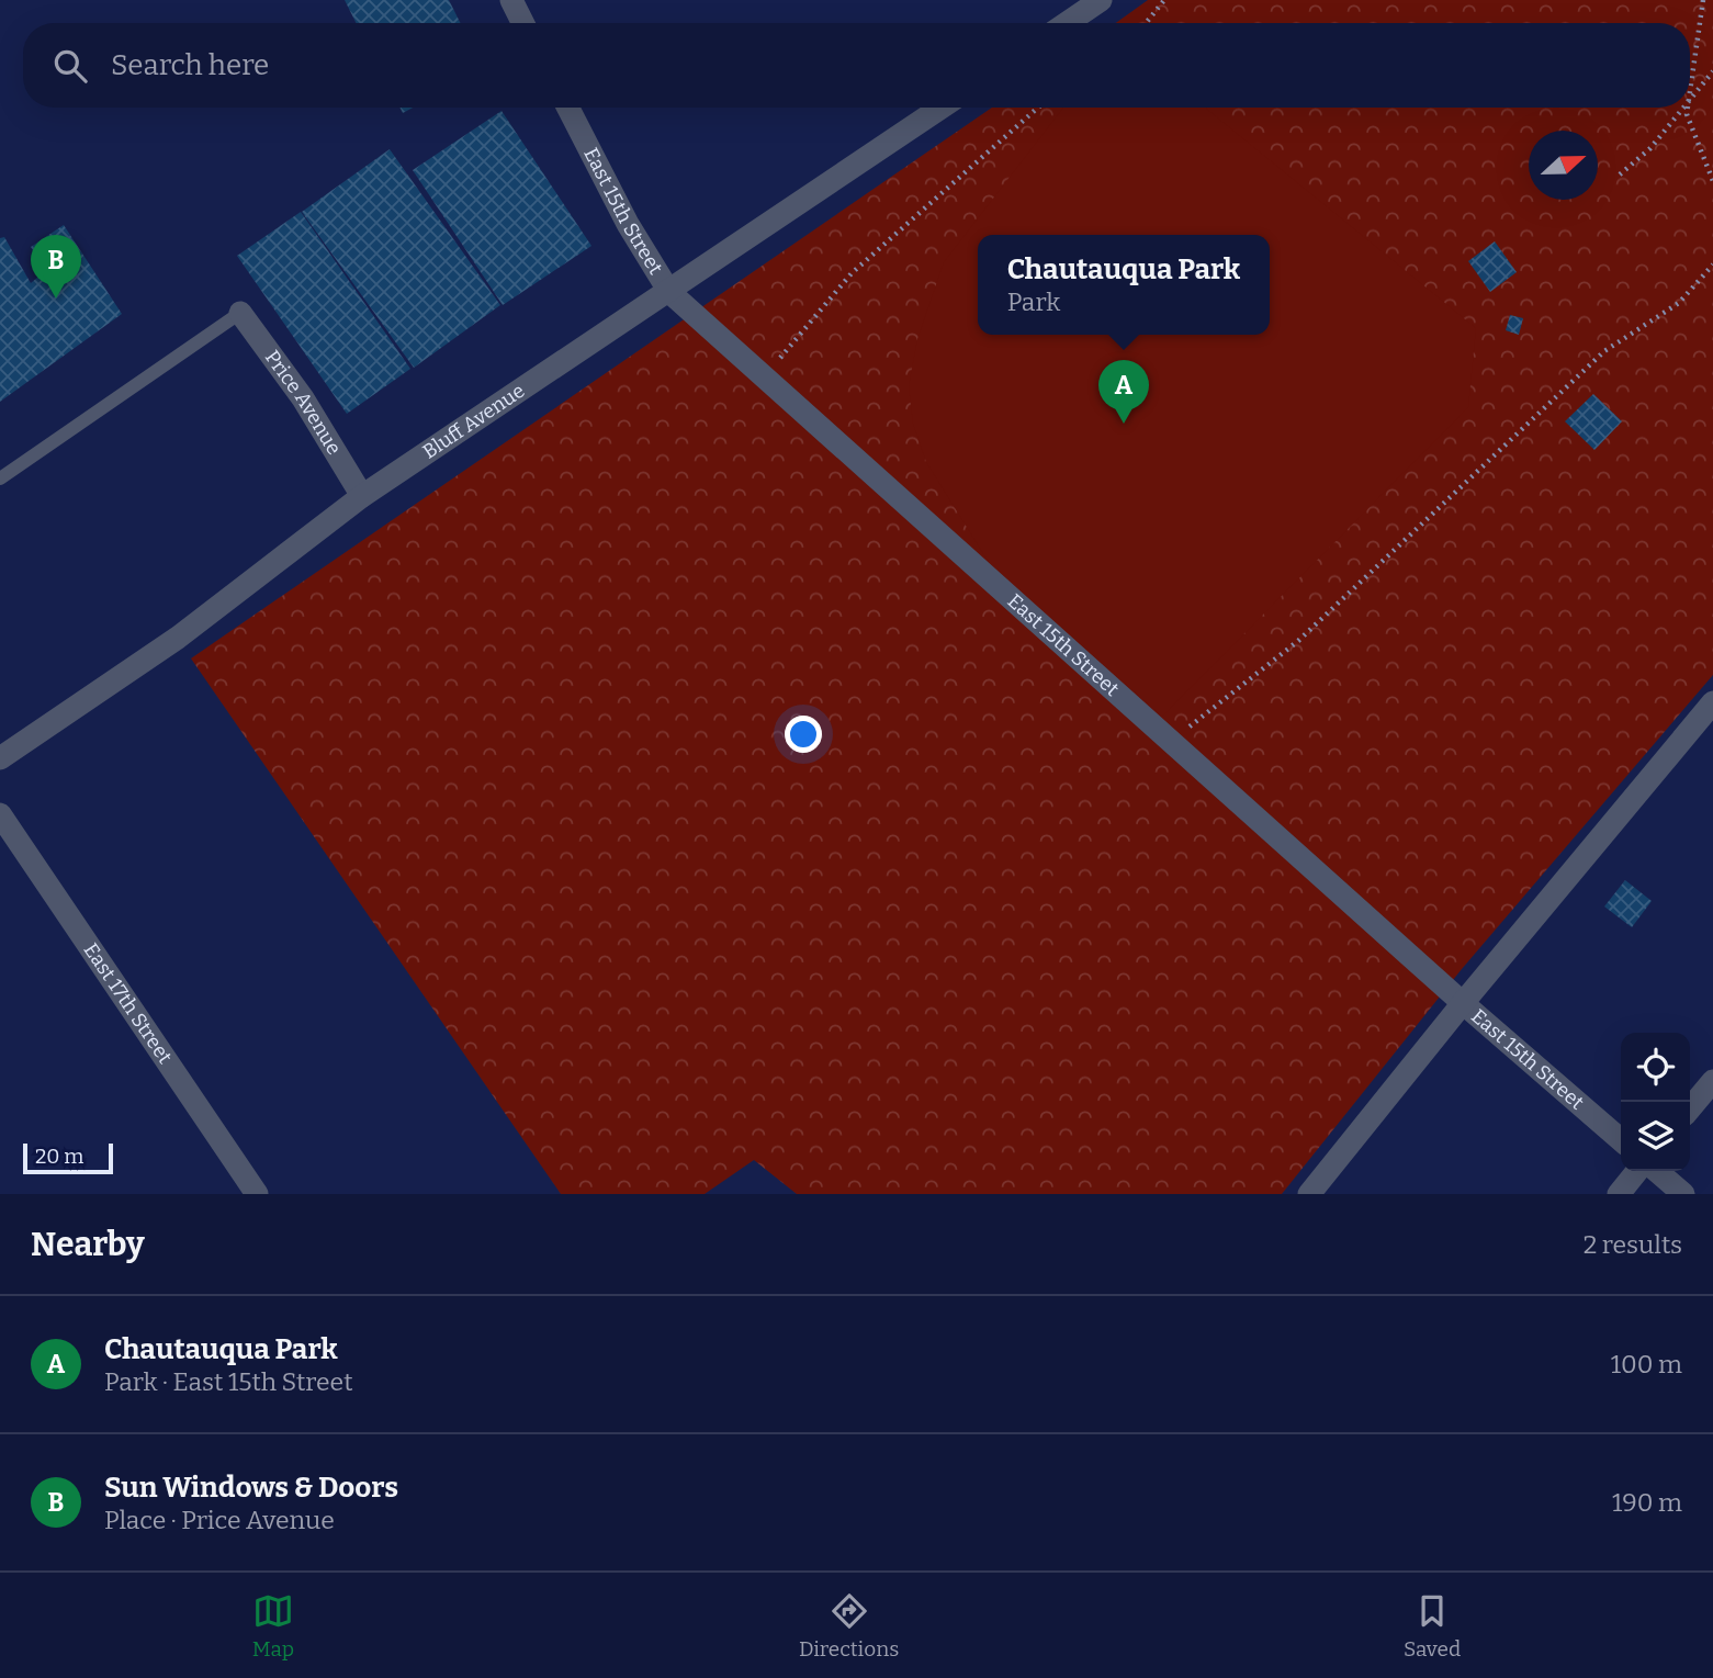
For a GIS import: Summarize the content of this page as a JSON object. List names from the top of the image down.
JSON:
{
  "streets": {
    "street": [
      "East 15th Street",
      "Price Avenue",
      "Bluff Avenue",
      "East 17th Street"
    ]
  },
  "crossings": [
    ["East 15th Street", "Bluff Avenue"],
    ["Price Avenue", "Bluff Avenue"]
  ],
  "scale_bar": "20 m",
  "north": "right",
  "page": {
    "search": "Search here",
    "popup": ["Chautauqua Park", "Park"],
    "pins": ["B", "A"],
    "scale": "20 m",
    "heading": ["Nearby", "2 results"],
    "list": [
      {
        "mark": "A",
        "name": "Chautauqua Park",
        "note": "Park · East 15th Street",
        "value": "100 m"
      },
      {
        "mark": "B",
        "name": "Sun Windows & Doors",
        "note": "Place · Price Avenue",
        "value": "190 m"
      }
    ],
    "nav": ["Map", "Directions", "Saved"]
  }
}
